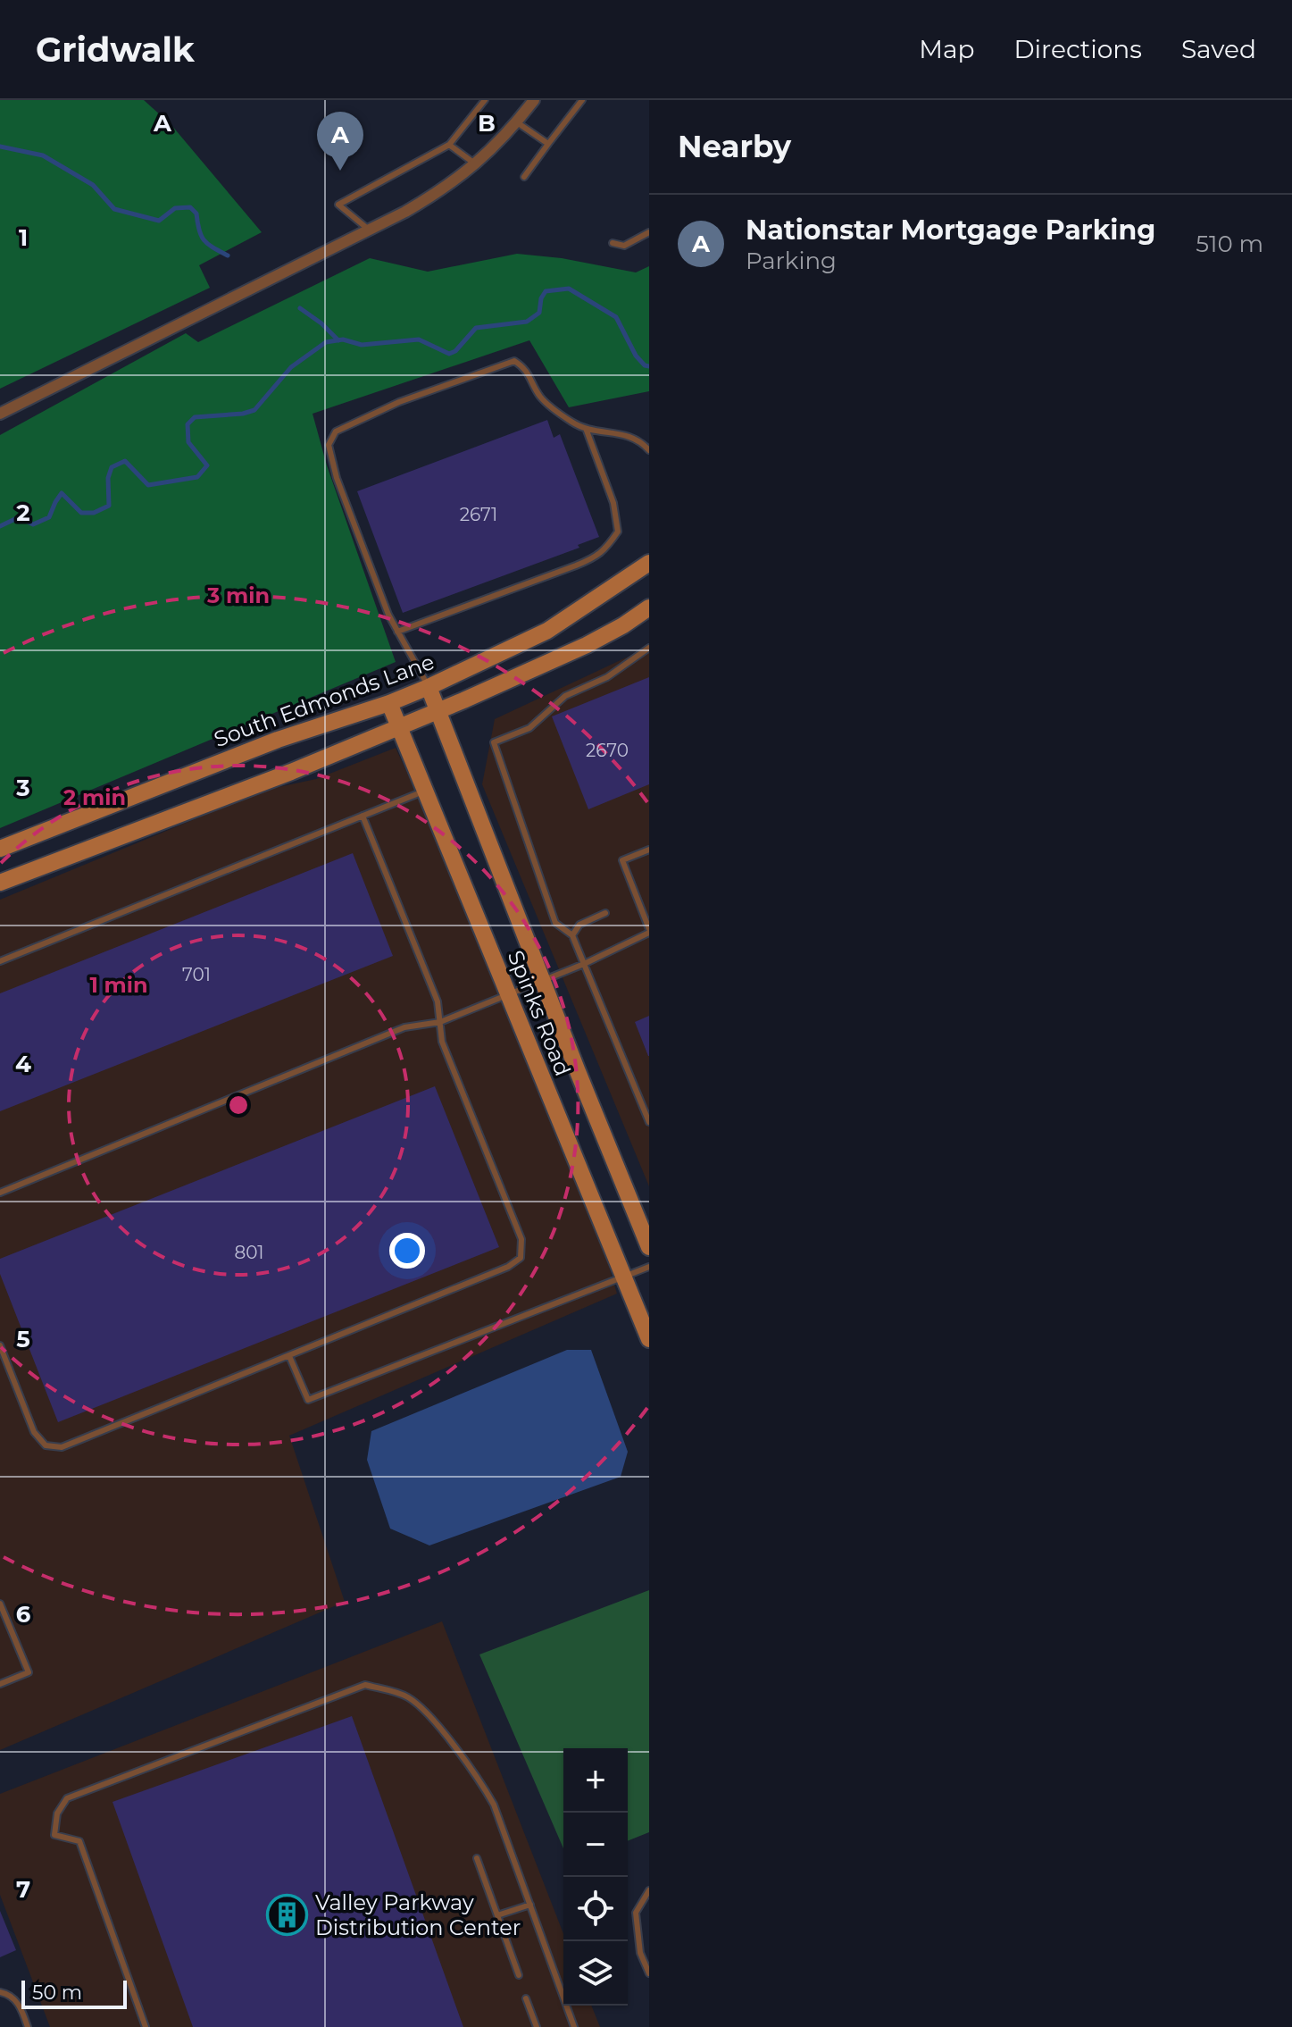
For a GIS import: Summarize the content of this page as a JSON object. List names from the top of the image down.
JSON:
{
  "streets": {
    "main road": ["South Edmonds Lane", "Spinks Road"]
  },
  "crossings": [
    ["South Edmonds Lane", "Spinks Road"]
  ],
  "places": {
    "building": ["Valley Parkway Distribution Center"]
  },
  "house_numbers": [
    "2671",
    "2670",
    "701",
    "801"
  ],
  "scale_bar": "50 m",
  "page": {
    "header": "Gridwalk",
    "nav": ["Map", "Directions", "Saved"],
    "heading": "Nearby",
    "pins": "A",
    "list": [
      {
        "mark": "A",
        "name": "Nationstar Mortgage Parking",
        "note": "Parking",
        "value": "510 m"
      }
    ],
    "map_buttons": ["+", "−"],
    "scale": "50 m"
  },
  "grid": {
    "columns": ["A", "B"],
    "rows": [
      "1",
      "2",
      "3",
      "4",
      "5",
      "6",
      "7"
    ]
  },
  "rings": ["3 min", "2 min", "1 min"]
}
